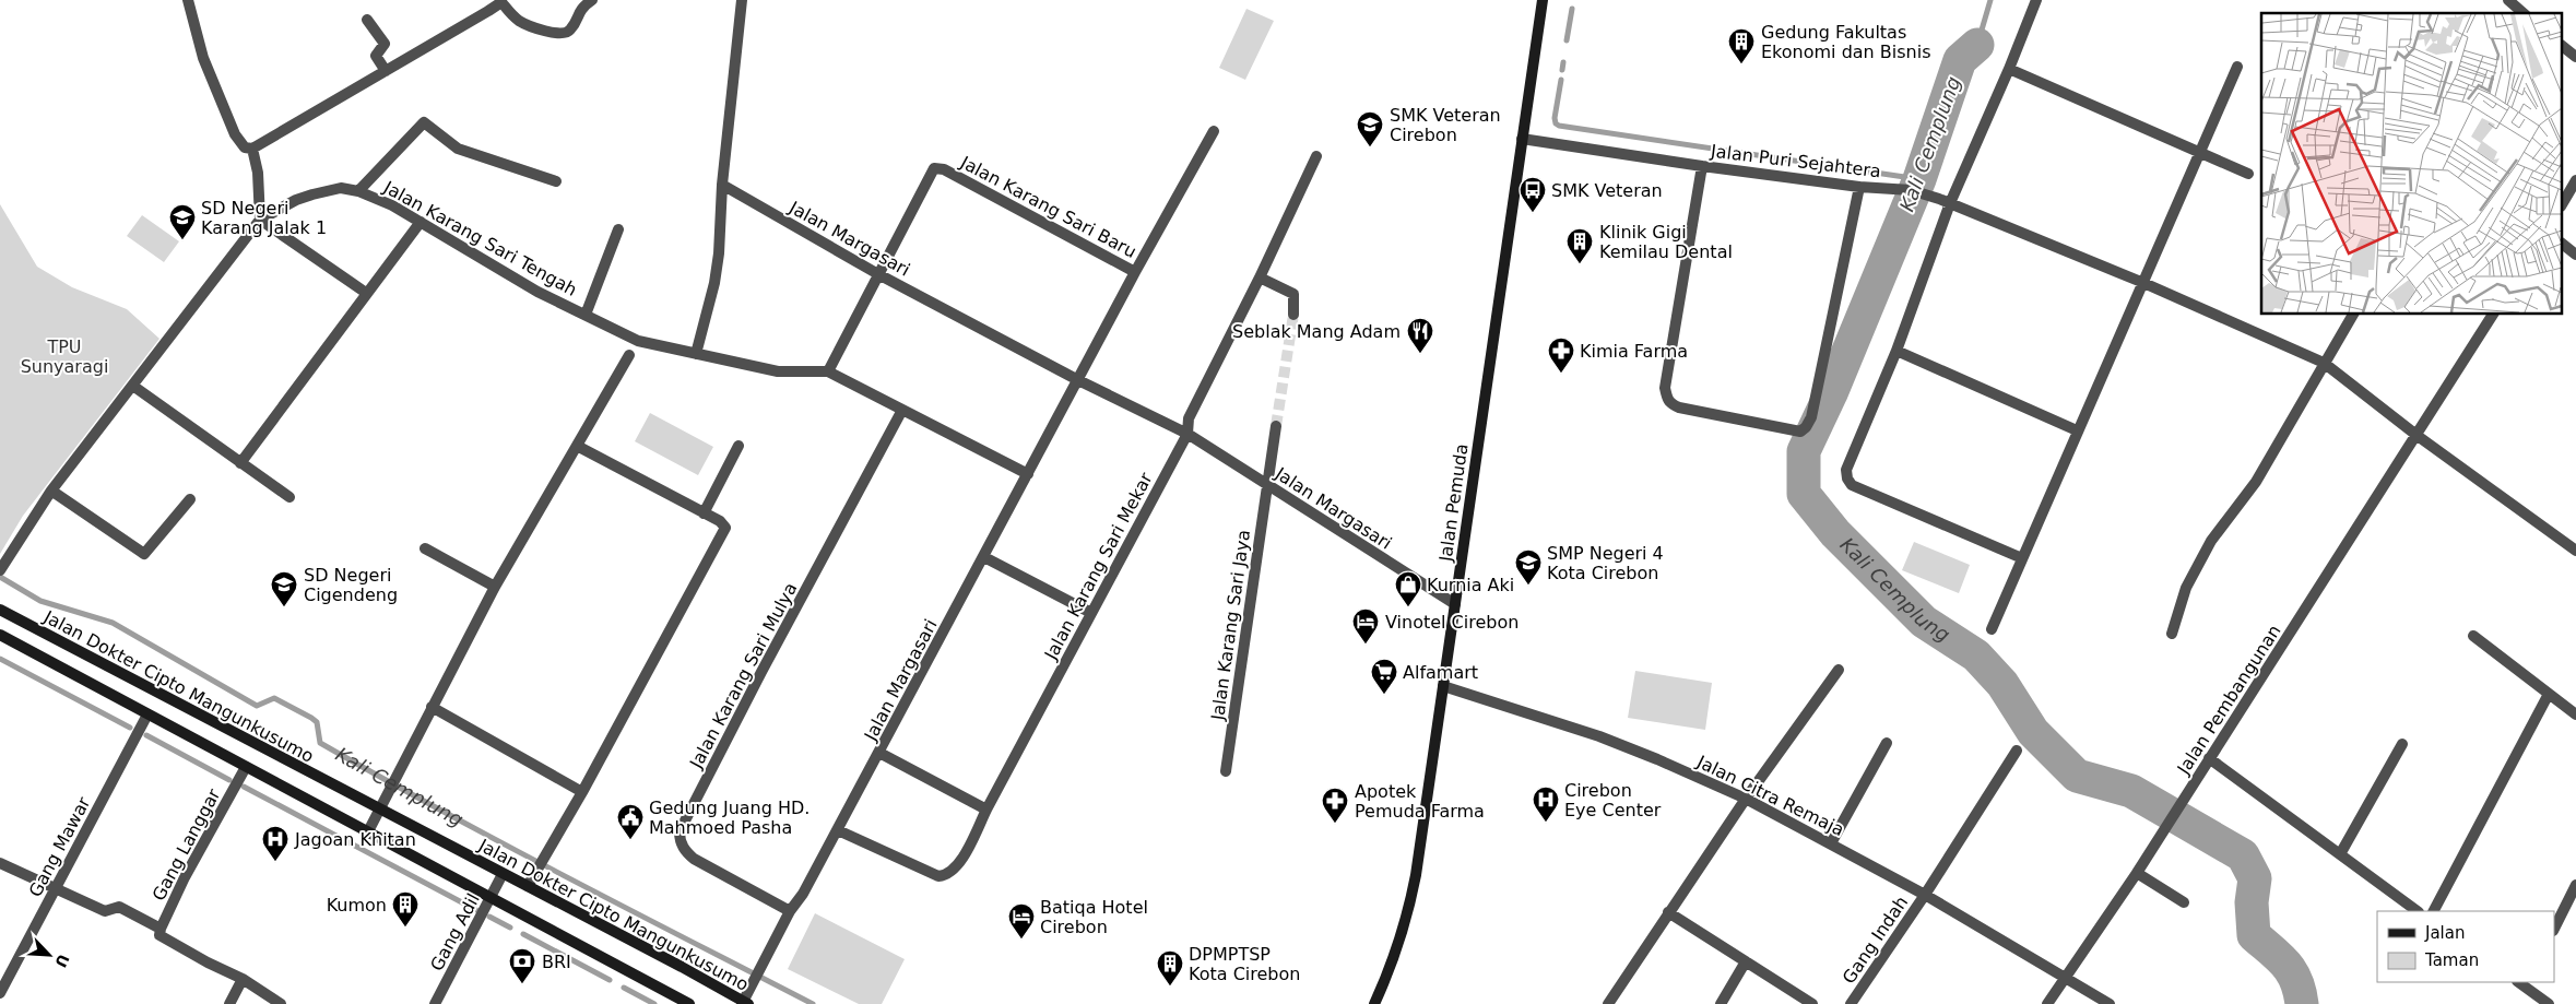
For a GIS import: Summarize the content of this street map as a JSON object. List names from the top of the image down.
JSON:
{
  "streets": {
    "main road": ["Jalan Pemuda", "Jalan Dokter Cipto Mangunkusumo"],
    "street": [
      "Jalan Puri Sejahtera",
      "Jalan Karang Sari Baru",
      "Jalan Karang Sari Tengah",
      "Jalan Margasari",
      "Jalan Karang Sari Mekar",
      "Jalan Karang Sari Jaya",
      "Jalan Karang Sari Mulya",
      "Jalan Pembangunan",
      "Jalan Citra Remaja",
      "Gang Langgar",
      "Gang Mawar",
      "Gang Adil",
      "Gang Indah"
    ]
  },
  "crossings": [
    ["Jalan Puri Sejahtera", "Jalan Pemuda"],
    ["Jalan Karang Sari Baru", "Jalan Margasari"],
    ["Jalan Karang Sari Tengah", "Jalan Margasari"],
    ["Jalan Karang Sari Tengah", "Jalan Karang Sari Mulya"],
    ["Jalan Margasari", "Jalan Pemuda"],
    ["Jalan Margasari", "Jalan Karang Sari Mekar"],
    ["Jalan Margasari", "Jalan Karang Sari Jaya"],
    ["Jalan Margasari", "Jalan Karang Sari Mulya"],
    ["Jalan Margasari", "Jalan Dokter Cipto Mangunkusumo"],
    ["Jalan Pemuda", "Jalan Citra Remaja"],
    ["Jalan Dokter Cipto Mangunkusumo", "Gang Adil"],
    ["Jalan Pembangunan", "Jalan Citra Remaja"],
    ["Jalan Citra Remaja", "Gang Indah"]
  ],
  "water": ["Kali Cemplung"],
  "parks": ["TPU Sunyaragi"],
  "places": {
    "building": [
      "Gedung Fakultas Ekonomi dan Bisnis",
      "Klinik Gigi Kemilau Dental",
      "Kumon",
      "DPMPTSP Kota Cirebon"
    ],
    "school or university": [
      "SMK Veteran Cirebon",
      "SD Negeri Karang Jalak 1",
      "SMP Negeri 4 Kota Cirebon",
      "SD Negeri Cigendeng"
    ],
    "bus stop": ["SMK Veteran"],
    "restaurant": ["Seblak Mang Adam"],
    "pharmacy": ["Kimia Farma", "Apotek Pemuda Farma"],
    "shop": ["Kurnia Aki"],
    "hotel": ["Vinotel Cirebon", "Batiqa Hotel Cirebon"],
    "supermarket": ["Alfamart"],
    "hospital": ["Cirebon Eye Center", "Jagoan Khitan"],
    "public building": ["Gedung Juang HD. Mahmoed Pasha"],
    "bank": ["BRI"]
  },
  "legend": ["Jalan", "Taman"],
  "north": "bottom right"
}
